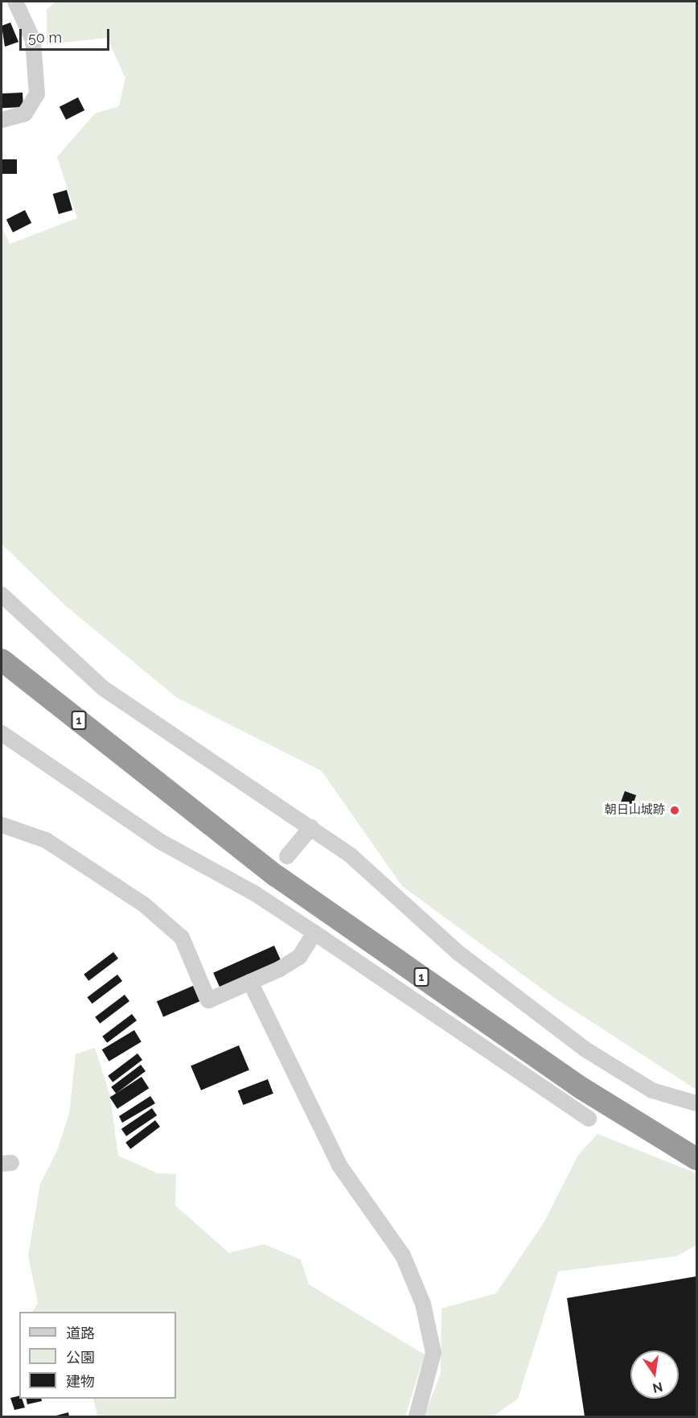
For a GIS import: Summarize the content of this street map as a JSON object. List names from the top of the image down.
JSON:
{
  "streets": {
    "highway": ["1"]
  },
  "places": ["朝日山城跡"],
  "legend": ["道路", "公園", "建物"],
  "scale_bar": "50 m",
  "north": "bottom"
}
